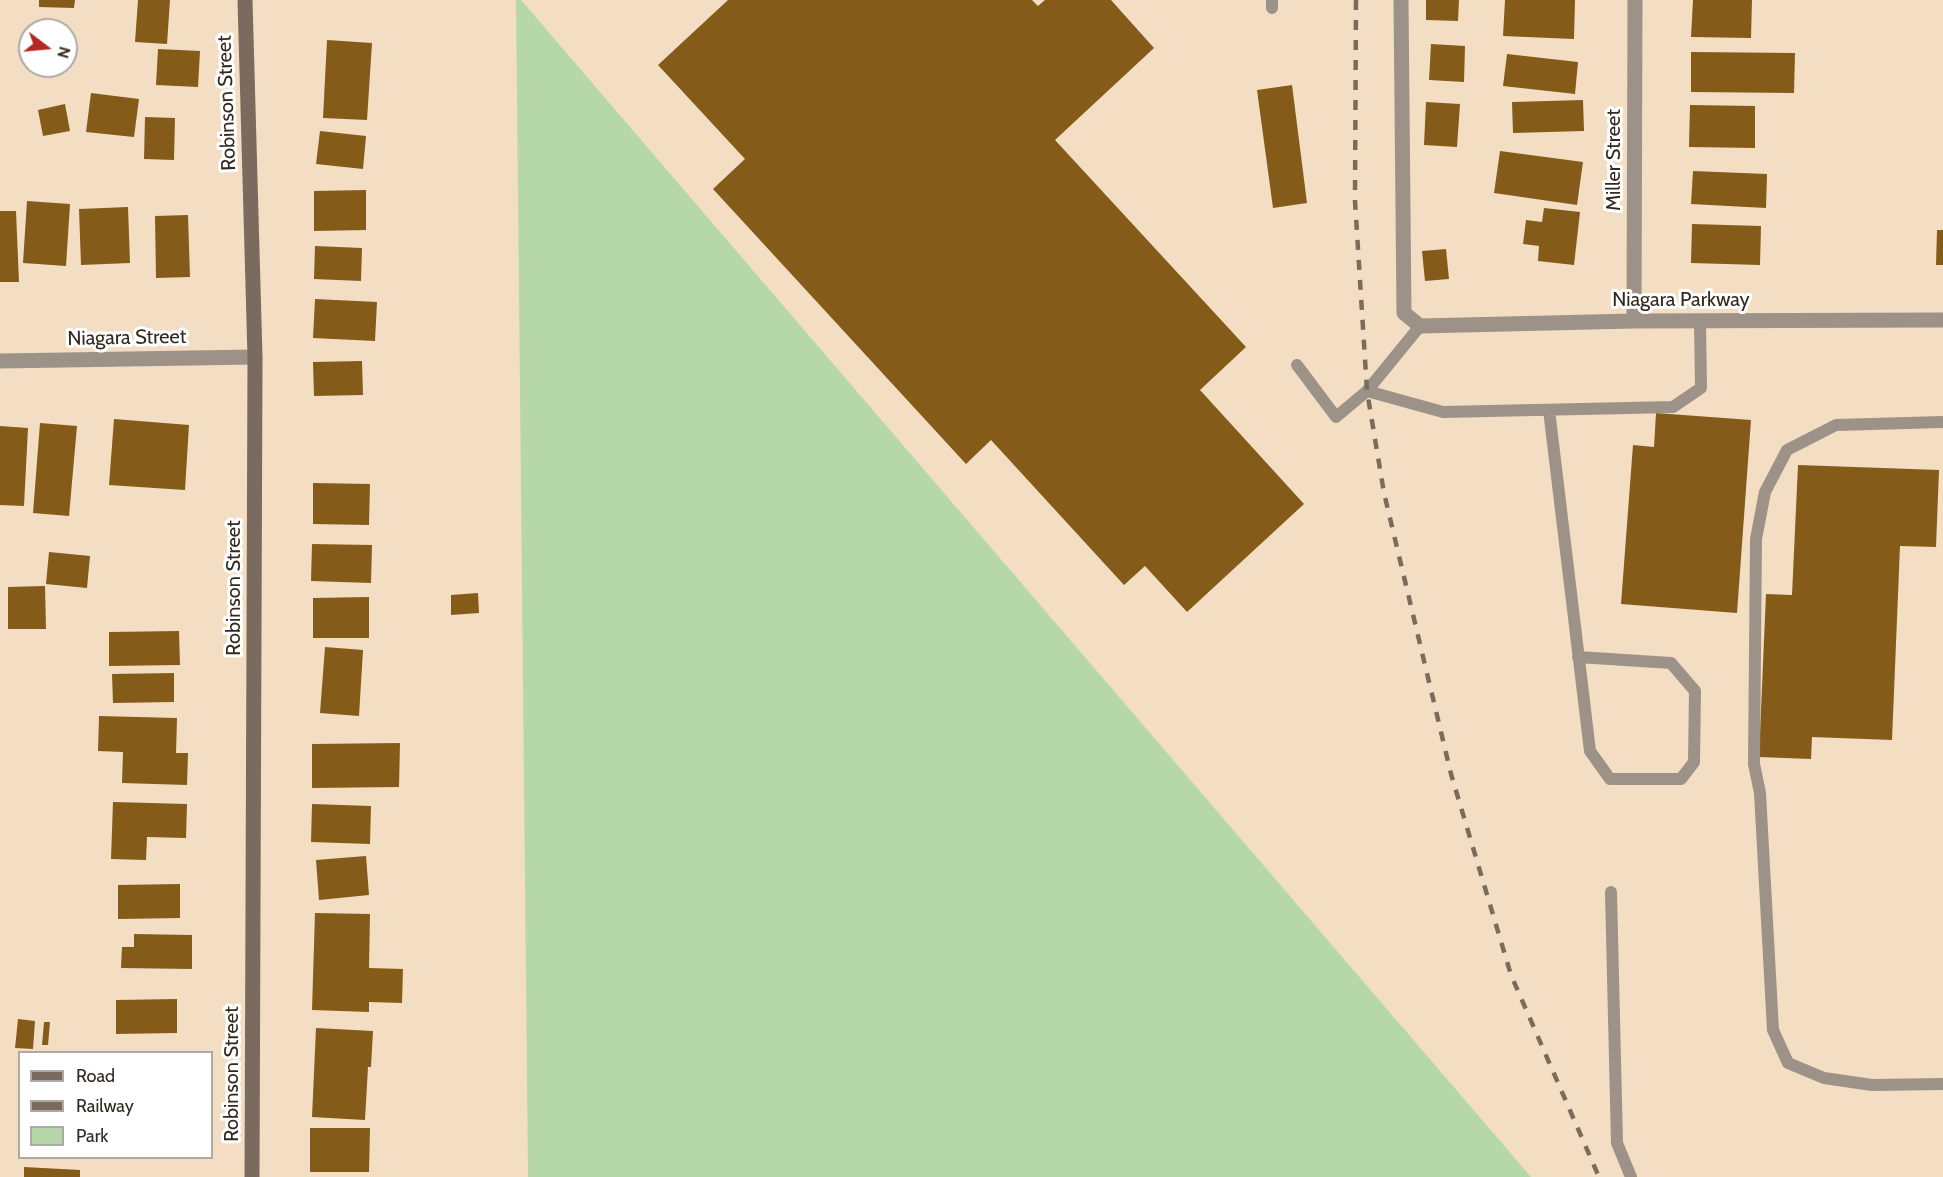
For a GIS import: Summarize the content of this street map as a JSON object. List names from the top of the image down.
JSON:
{
  "streets": {
    "street": [
      "Robinson Street",
      "Miller Street",
      "Niagara Parkway",
      "Niagara Street"
    ]
  },
  "crossings": [
    ["Robinson Street", "Niagara Street"],
    ["Miller Street", "Niagara Parkway"]
  ],
  "legend": ["Road", "Railway", "Park"],
  "north": "right"
}
